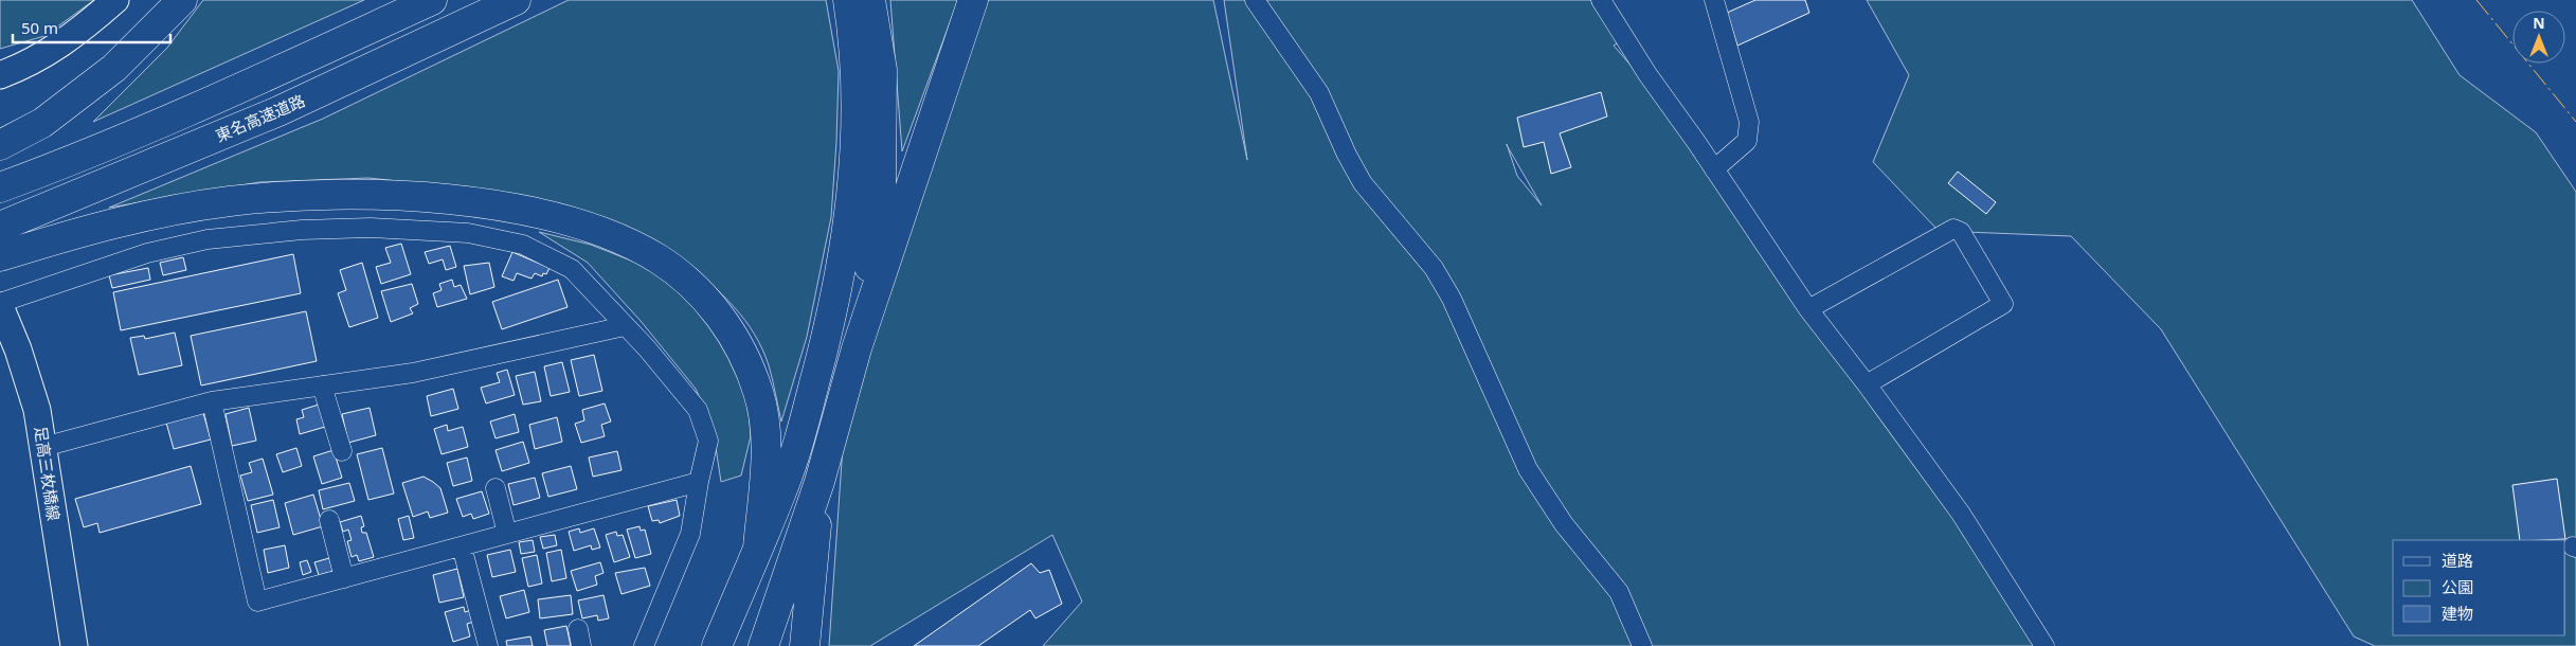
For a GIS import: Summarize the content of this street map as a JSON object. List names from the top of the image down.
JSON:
{
  "streets": {
    "highway": ["東名高速道路"],
    "main road": ["足高三枚橋線"]
  },
  "legend": ["道路", "公園", "建物"],
  "scale_bar": "50 m",
  "north": "top"
}
